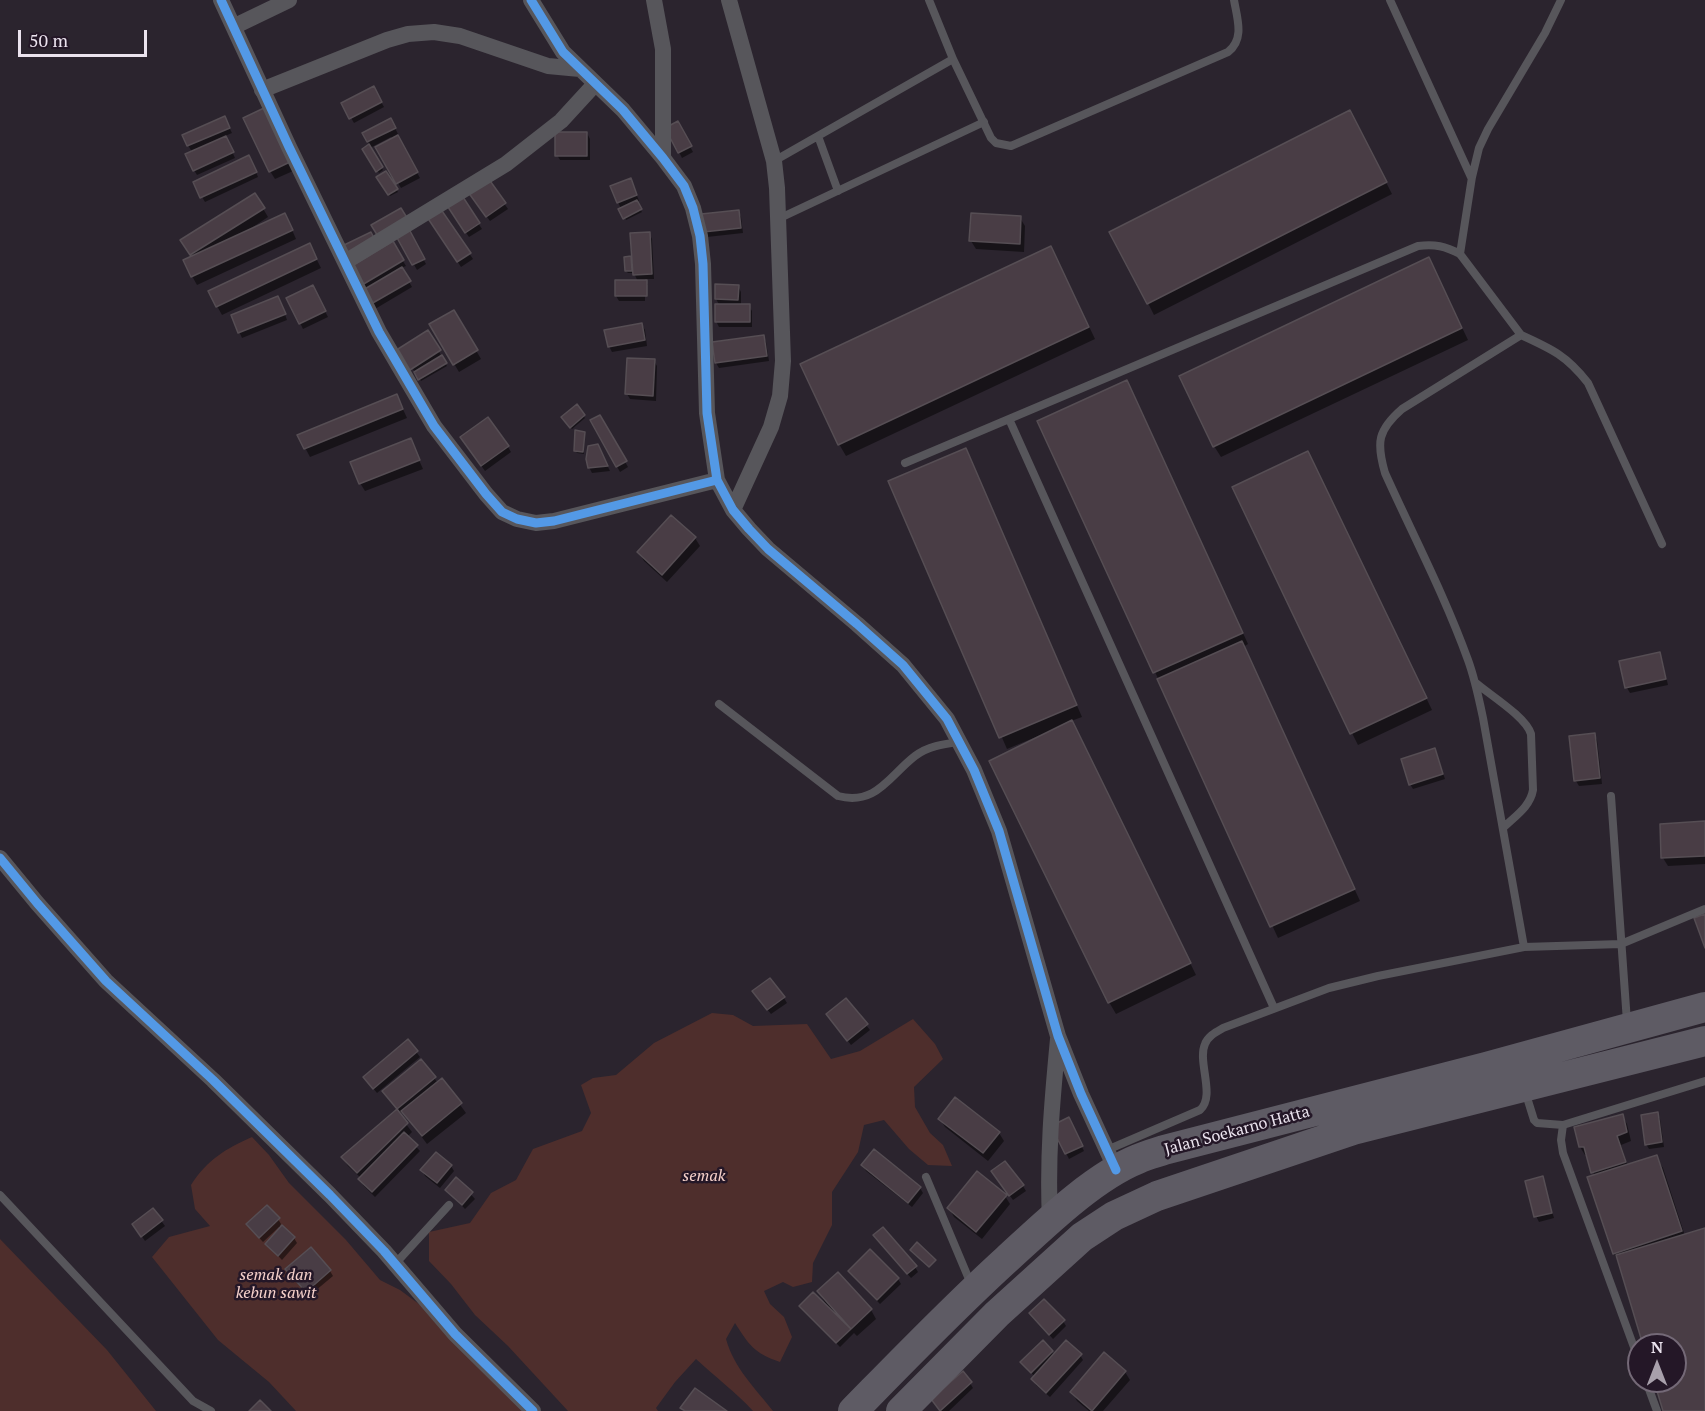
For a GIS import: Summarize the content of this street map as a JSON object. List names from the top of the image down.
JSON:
{
  "streets": {
    "highway": ["Jalan Soekarno Hatta"]
  },
  "parks": ["semak", "semak dan kebun sawit"],
  "scale_bar": "50 m",
  "north": "top"
}
